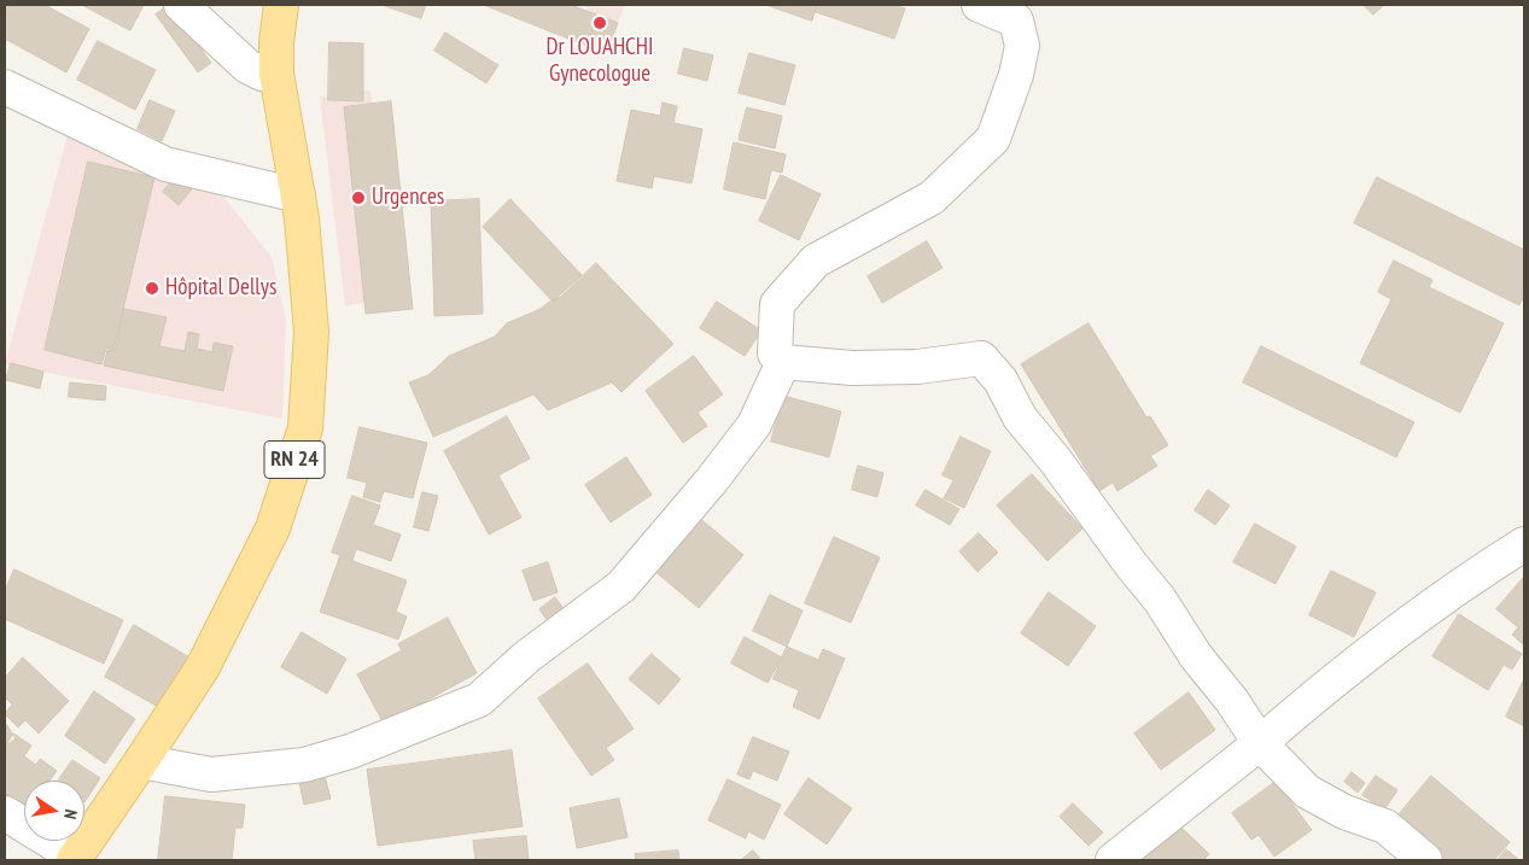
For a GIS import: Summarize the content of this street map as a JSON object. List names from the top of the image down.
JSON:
{
  "streets": {
    "main road": ["RN 24"]
  },
  "places": ["Dr LOUAHCHI Gynecologue", "Urgences", "Hôpital Dellys"],
  "north": "right"
}
